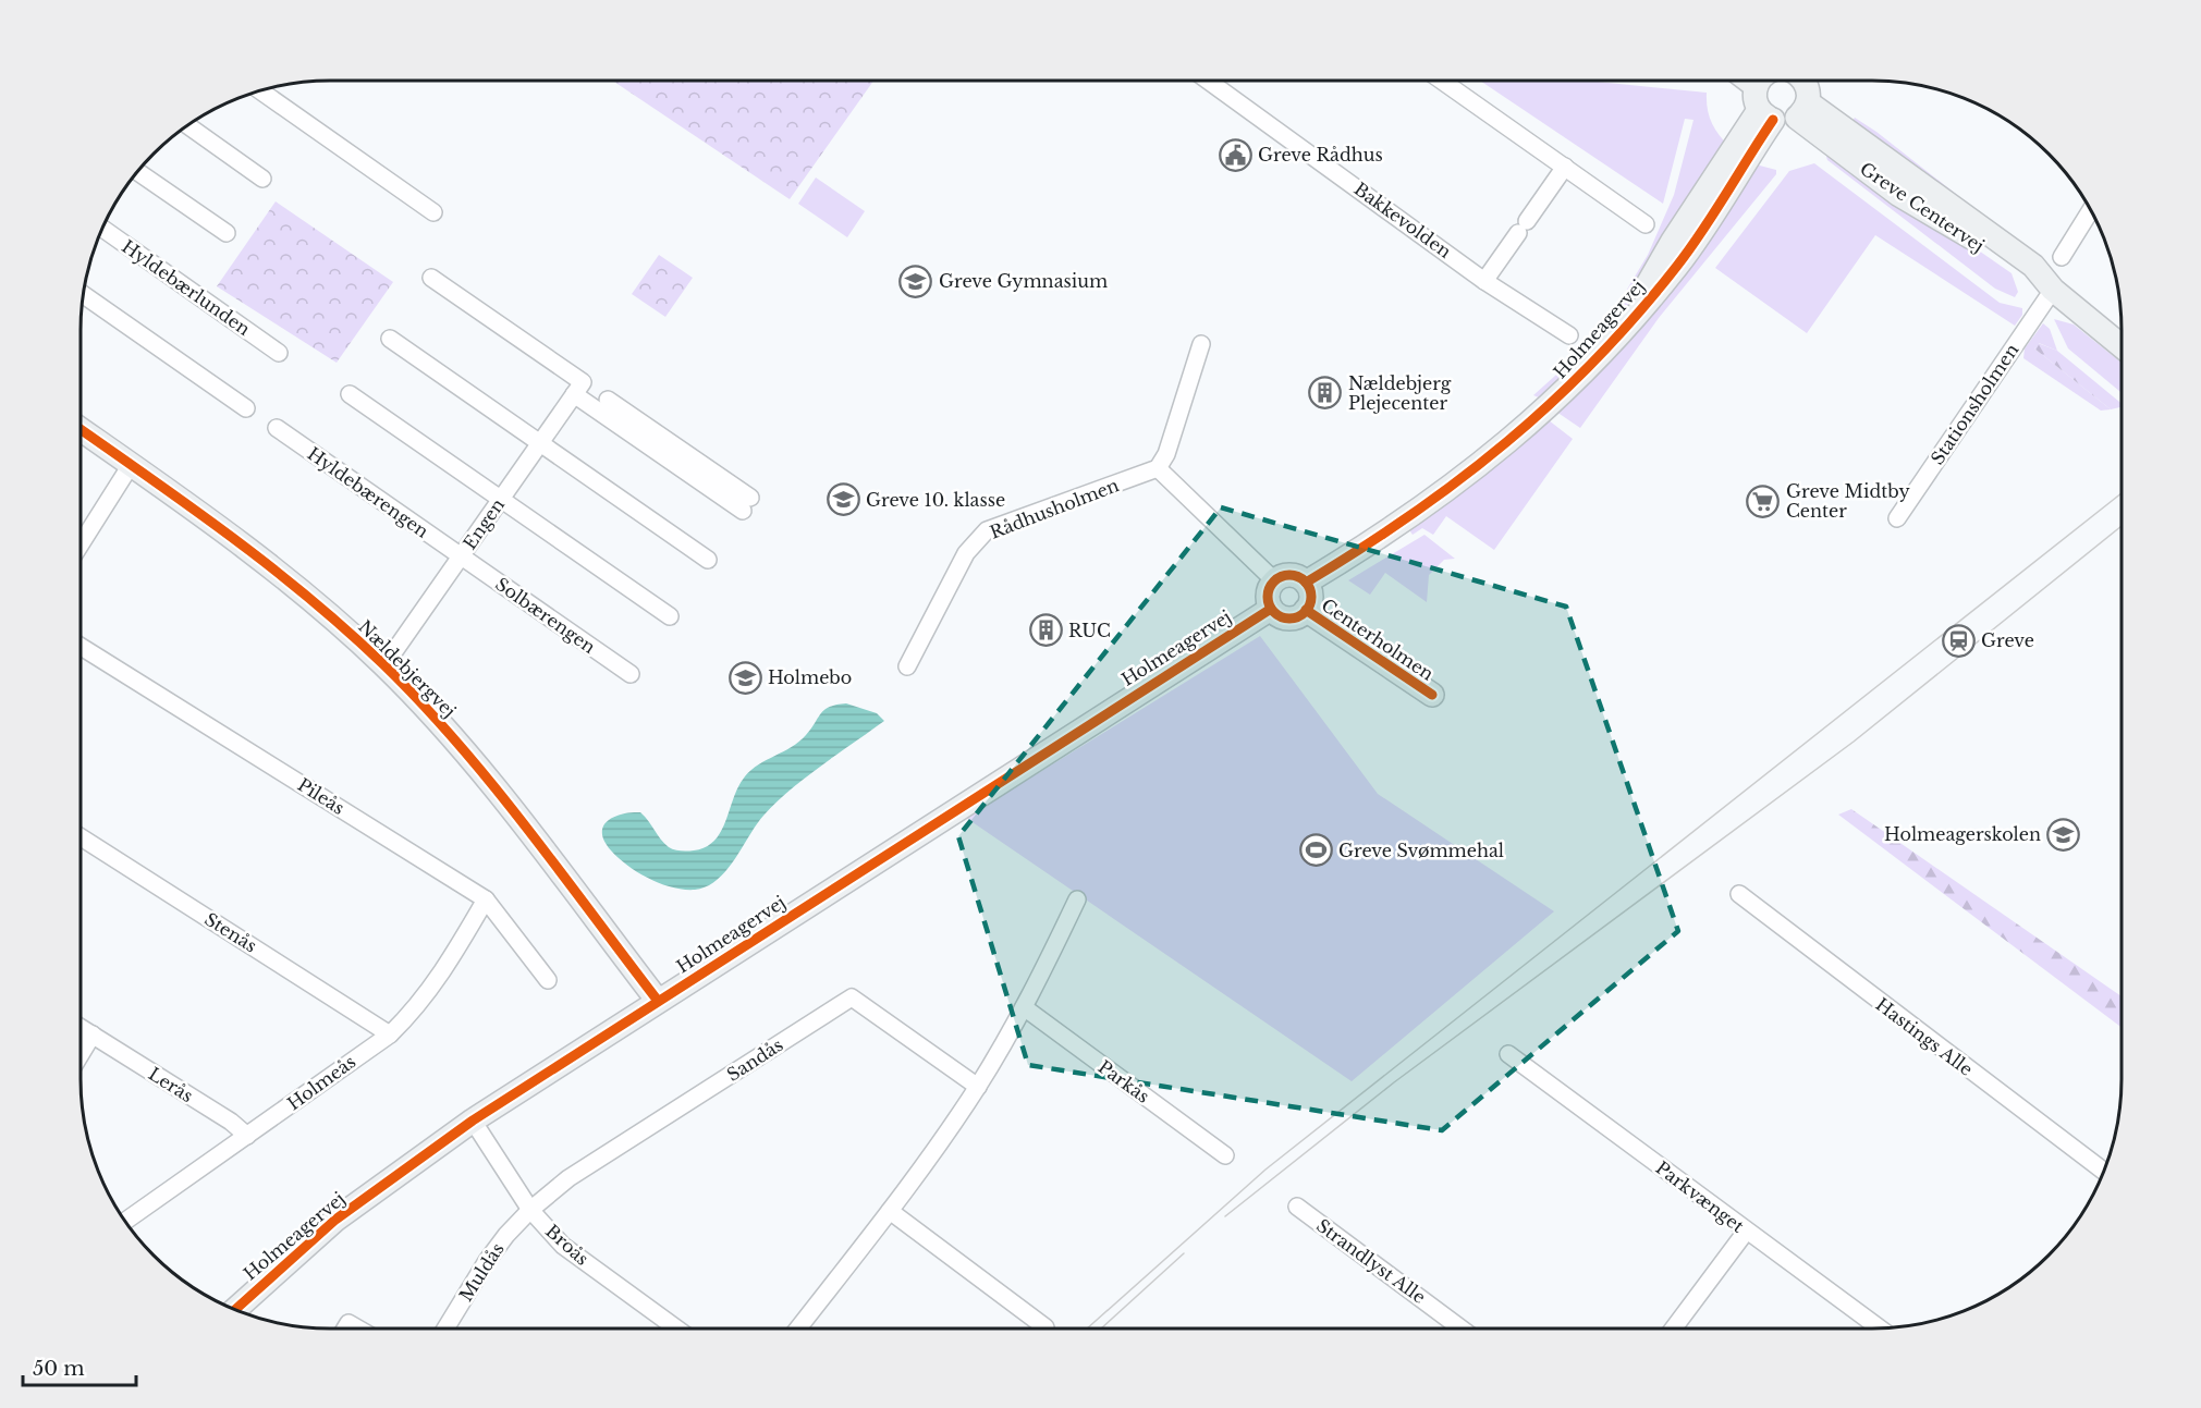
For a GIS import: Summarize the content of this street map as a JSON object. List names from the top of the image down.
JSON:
{
  "streets": {
    "street": [
      "Greve Centervej",
      "Bakkevolden",
      "Hyldebærlunden",
      "Holmeagervej",
      "Stationsholmen",
      "Hyldebærengen",
      "Rådhusholmen",
      "Engen",
      "Solbærengen",
      "Centerholmen",
      "Nældebjergvej",
      "Pileås",
      "Stenås",
      "Hastings Alle",
      "Sandås",
      "Parkås",
      "Holmeås",
      "Lerås",
      "Parkvænget",
      "Broås",
      "Strandlyst Alle",
      "Muldås"
    ]
  },
  "crossings": [
    ["Greve Centervej", "Stationsholmen"],
    ["Holmeagervej", "Centerholmen"],
    ["Holmeagervej", "Nældebjergvej"],
    ["Holmeagervej", "Broås"],
    ["Hyldebærengen", "Engen"],
    ["Hyldebærengen", "Solbærengen"],
    ["Engen", "Solbærengen"],
    ["Engen", "Nældebjergvej"],
    ["Pileås", "Holmeås"],
    ["Stenås", "Holmeås"],
    ["Sandås", "Broås"],
    ["Sandås", "Muldås"],
    ["Holmeås", "Lerås"],
    ["Broås", "Muldås"]
  ],
  "places": {
    "public building": ["Greve Rådhus"],
    "school or university": [
      "Greve Gymnasium",
      "Greve 10. klasse",
      "Holmebo",
      "Holmeagerskolen"
    ],
    "building": ["Nældebjerg Plejecenter", "RUC"],
    "supermarket": ["Greve Midtby Center"],
    "station": ["Greve"],
    "sports": ["Greve Svømmehal"]
  },
  "scale_bar": "50 m"
}
